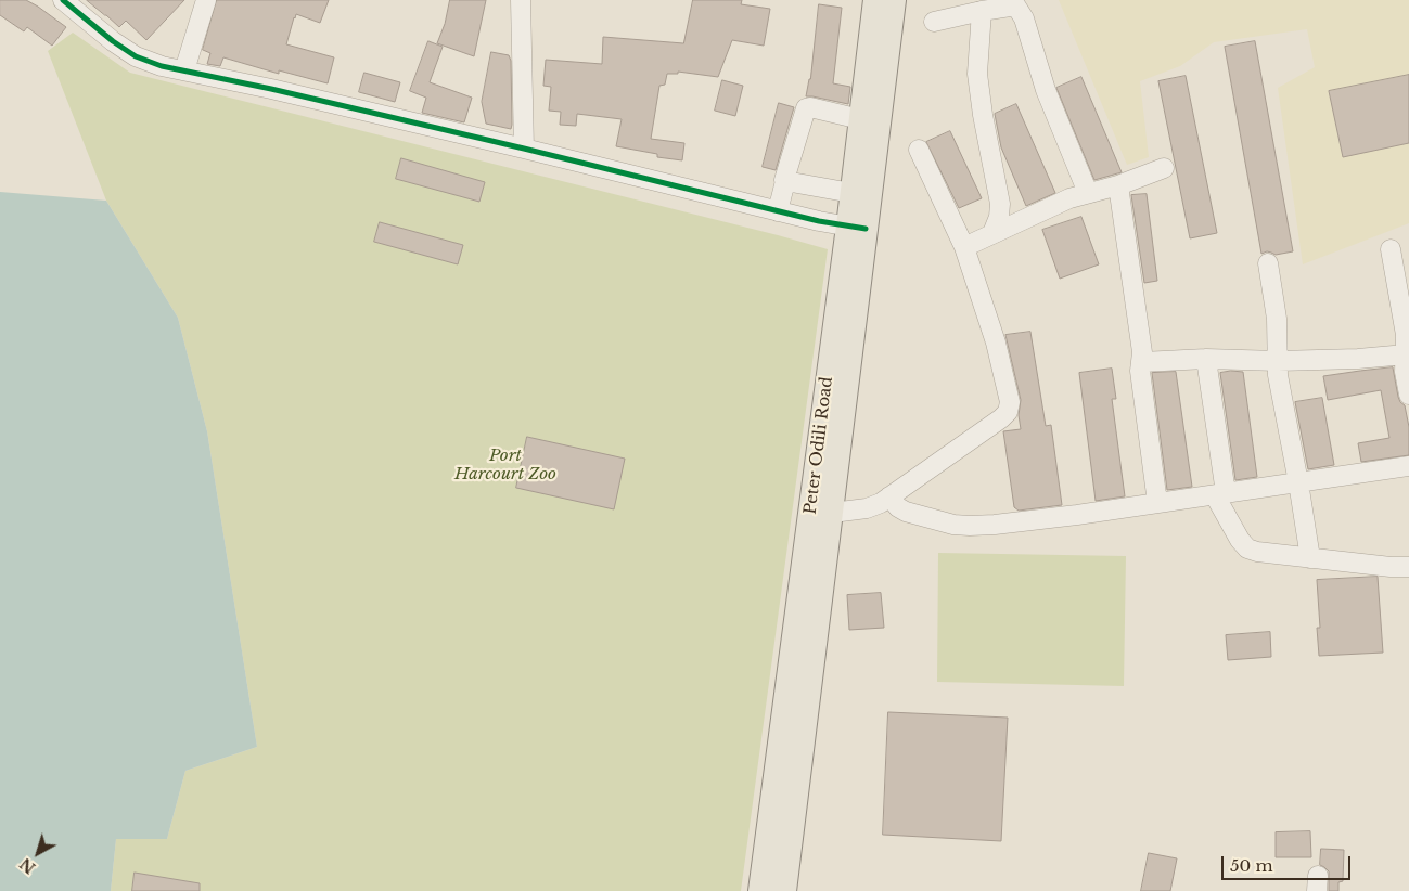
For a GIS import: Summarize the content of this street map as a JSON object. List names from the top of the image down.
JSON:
{
  "streets": {
    "main road": ["Peter Odili Road"]
  },
  "parks": ["Port Harcourt Zoo"],
  "scale_bar": "50 m",
  "north": "bottom left"
}
